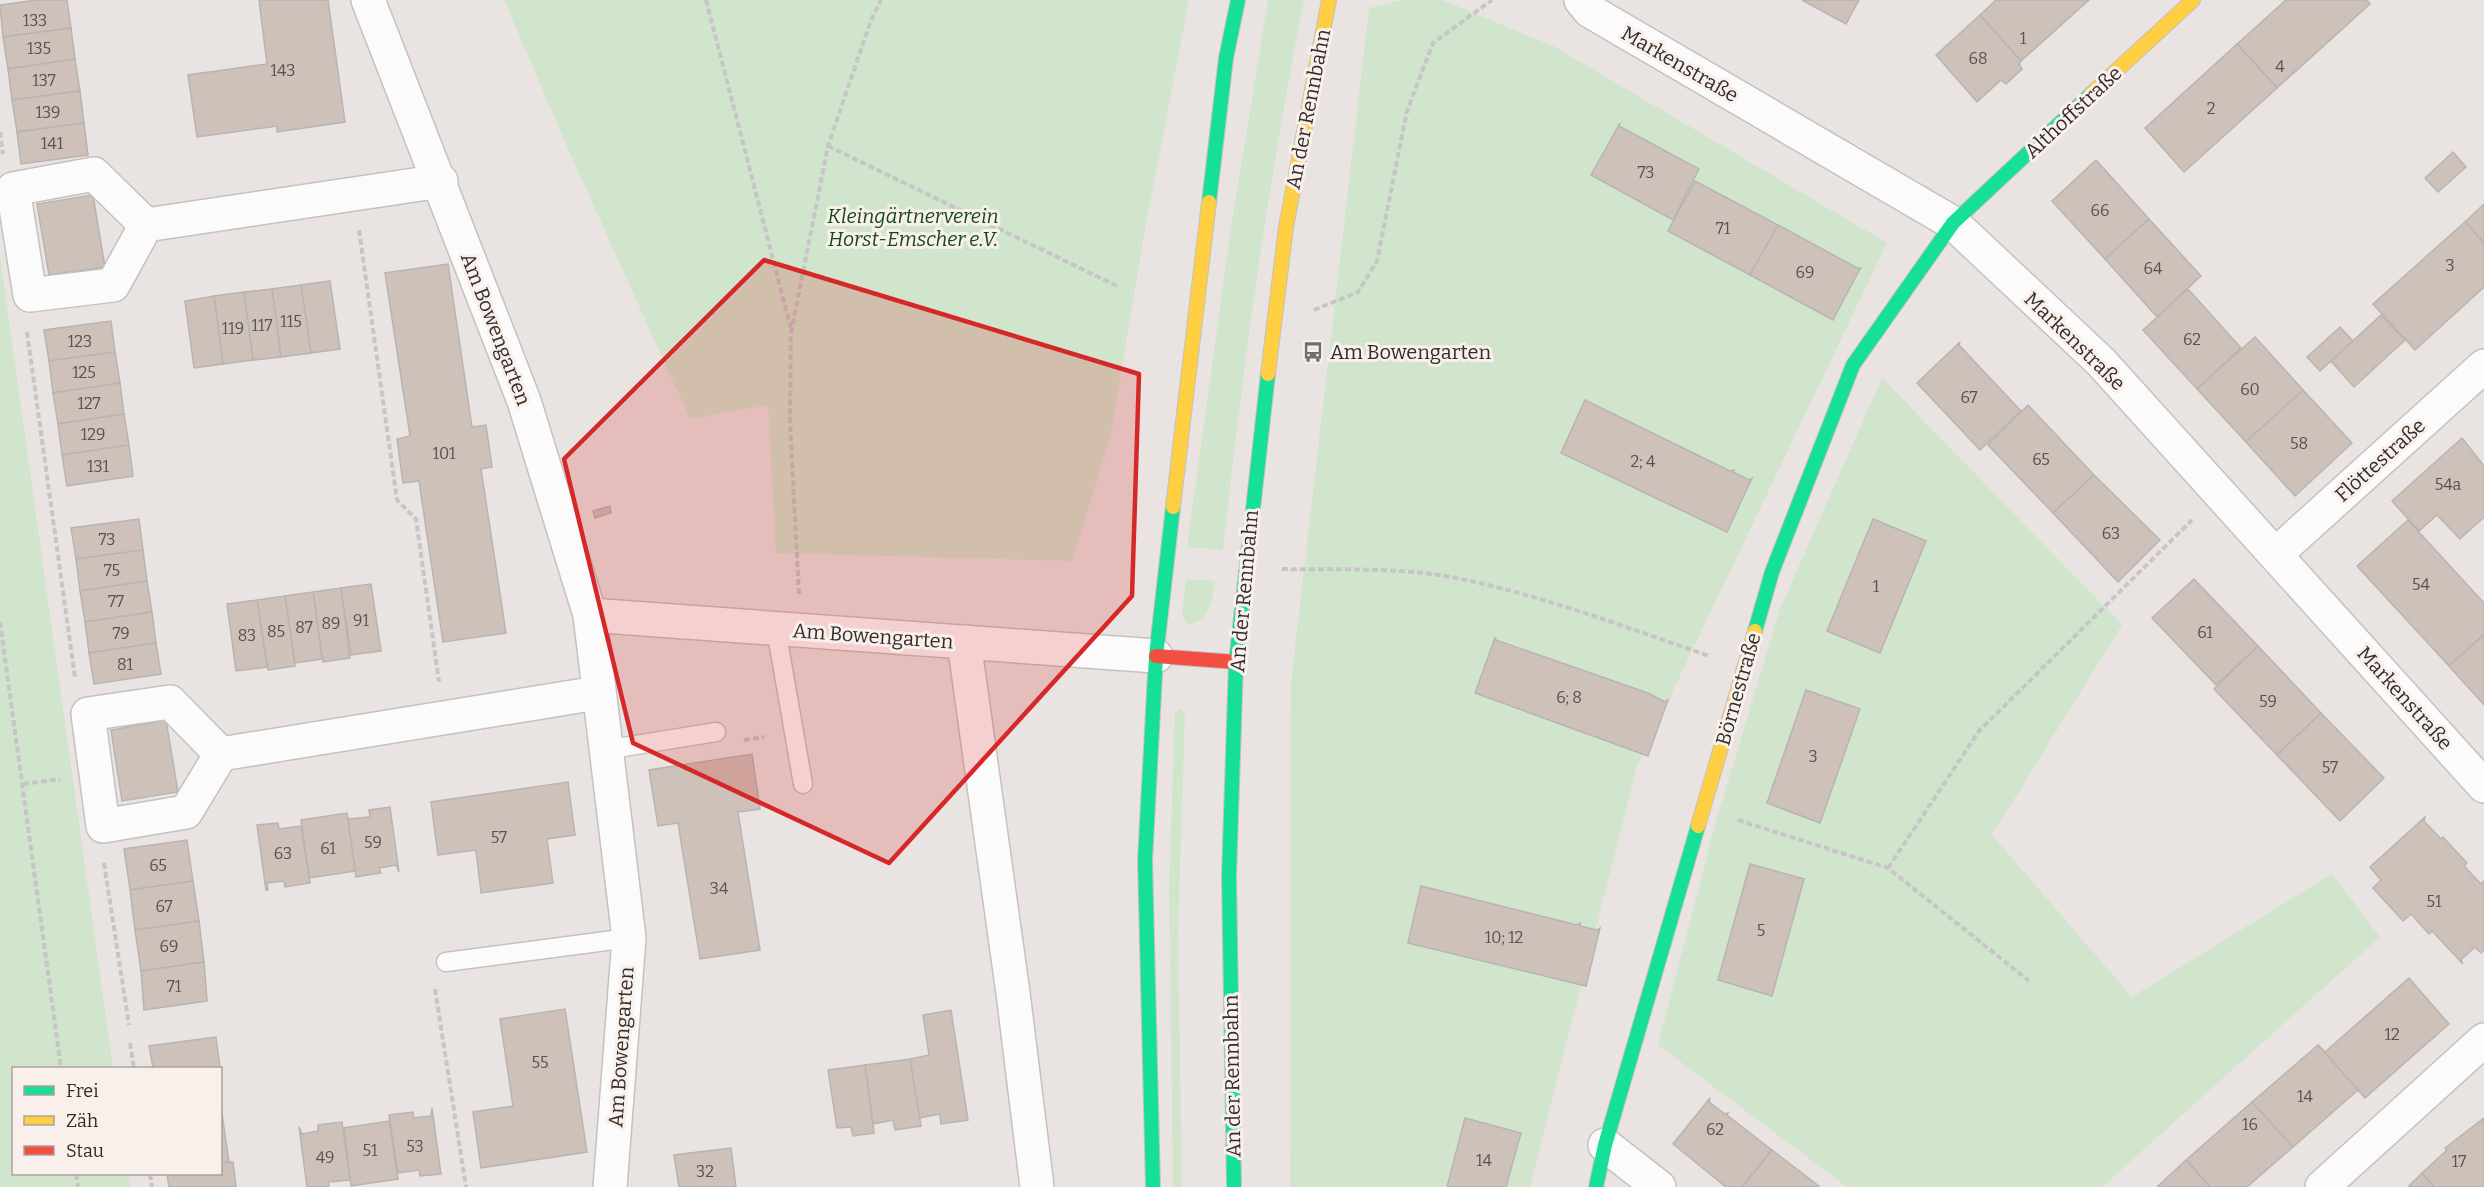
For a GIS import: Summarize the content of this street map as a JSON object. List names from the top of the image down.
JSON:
{
  "streets": {
    "main road": ["An der Rennbahn", "Althoffstraße", "Börnestraße"],
    "street": ["Markenstraße", "Am Bowengarten", "Flöttestraße"]
  },
  "crossings": [
    ["Markenstraße", "Althoffstraße"],
    ["Markenstraße", "Flöttestraße"],
    ["Markenstraße", "Börnestraße"],
    ["Althoffstraße", "Börnestraße"]
  ],
  "parks": ["Kleingärtnerverein Horst-Emscher e.V."],
  "places": {
    "bus stop": ["Am Bowengarten"]
  },
  "house_numbers": [
    "133",
    "1",
    "135",
    "68",
    "4",
    "143",
    "137",
    "2",
    "139",
    "141",
    "73",
    "66",
    "71",
    "3",
    "64",
    "69",
    "115",
    "117",
    "119",
    "62",
    "123",
    "125",
    "60",
    "67",
    "127",
    "129",
    "58",
    "101",
    "65",
    "2; 4",
    "131",
    "54a",
    "63",
    "73",
    "75",
    "54",
    "1",
    "77",
    "91",
    "89",
    "87",
    "85",
    "61",
    "79",
    "83",
    "81",
    "6; 8",
    "59",
    "3",
    "57",
    "57",
    "59",
    "61",
    "63",
    "65",
    "34",
    "51",
    "67",
    "5",
    "10; 12",
    "69",
    "71",
    "12",
    "55",
    "14",
    "16",
    "62",
    "53",
    "51",
    "49",
    "14",
    "17",
    "32"
  ],
  "legend": ["Frei", "Zäh", "Stau"]
}
